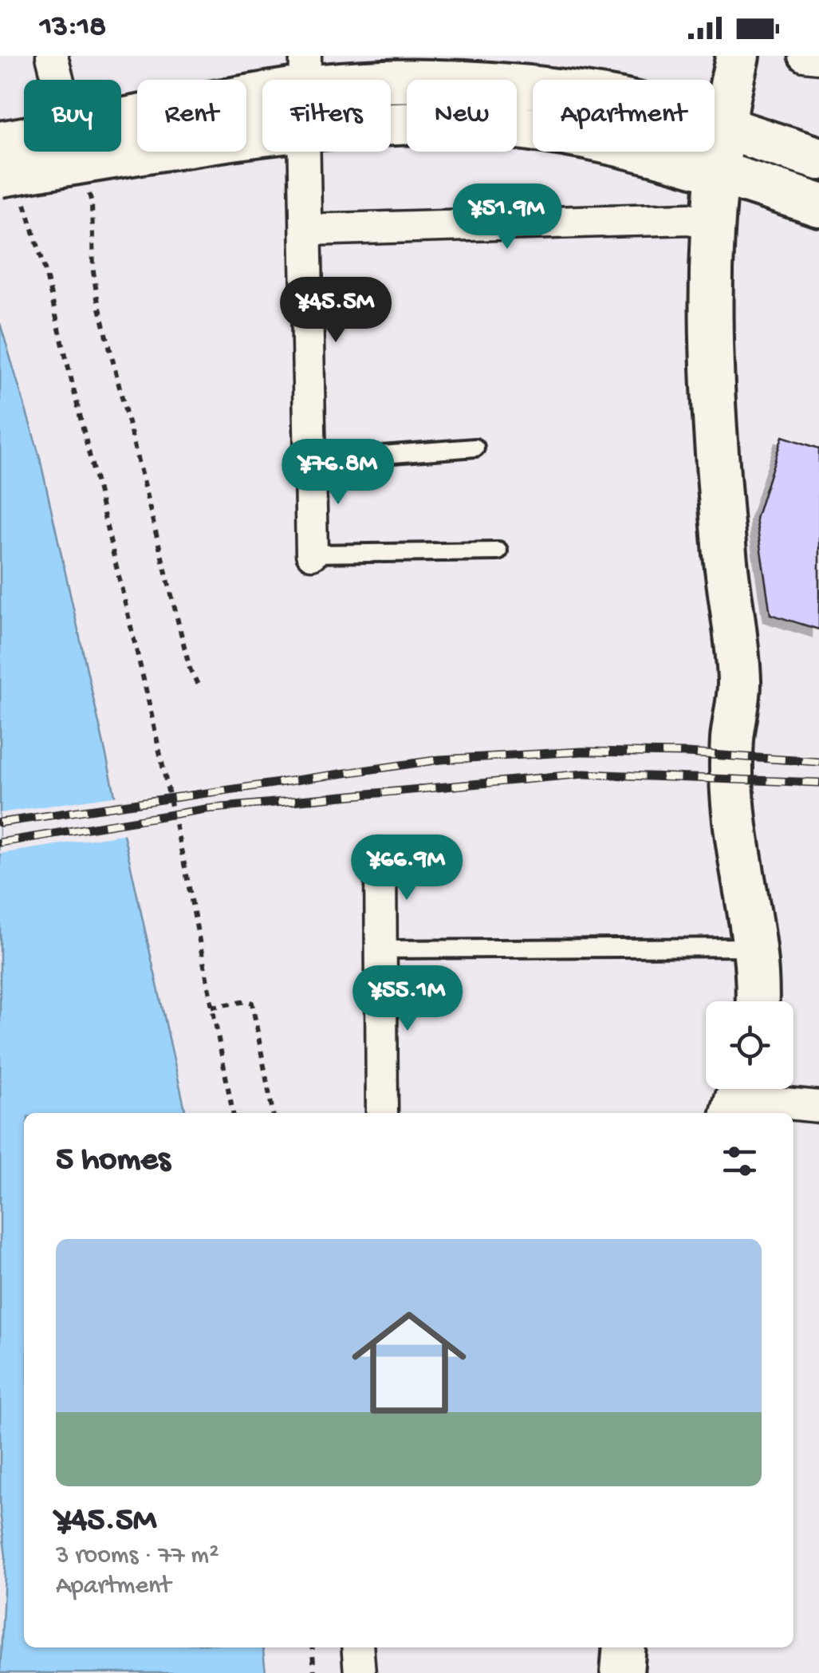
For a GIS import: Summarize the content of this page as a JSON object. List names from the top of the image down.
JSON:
{
  "page": {
    "status": "13:18",
    "chip": [
      "Buy",
      "Rent",
      "Filters",
      "New",
      "Apartment"
    ],
    "price": [
      "¥51.9M",
      "¥45.5M",
      "¥76.8M",
      "¥66.9M",
      "¥55.1M"
    ],
    "heading": "5 homes",
    "list": [
      {
        "name": "¥45.5M",
        "note": "3 rooms · 77 m² · Apartment"
      }
    ]
  }
}
